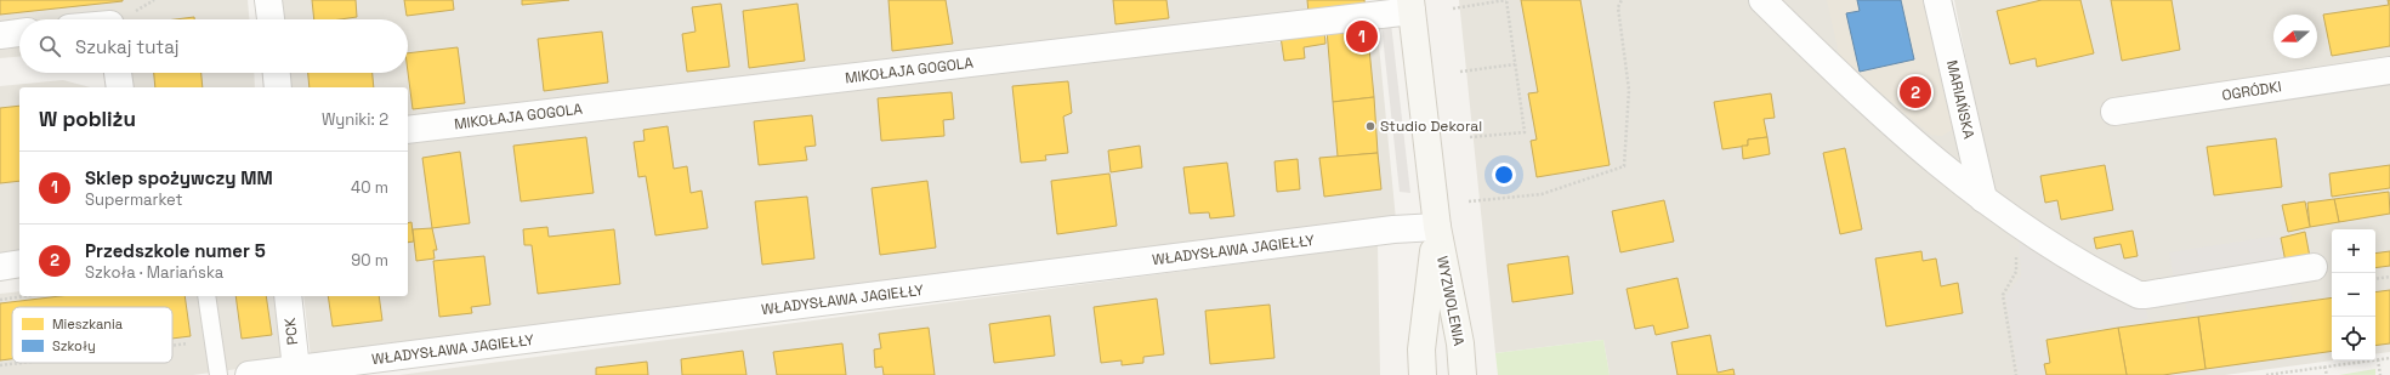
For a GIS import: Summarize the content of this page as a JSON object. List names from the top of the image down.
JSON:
{
  "streets": {
    "main road": ["WYZWOLENIA"],
    "street": [
      "MIKOŁAJA GOGOLA",
      "OGRÓDKI",
      "MARIAŃSKA",
      "WŁADYSŁAWA JAGIEŁŁY",
      "PCK"
    ]
  },
  "crossings": [
    ["MIKOŁAJA GOGOLA", "WYZWOLENIA"],
    ["WŁADYSŁAWA JAGIEŁŁY", "WYZWOLENIA"],
    ["WŁADYSŁAWA JAGIEŁŁY", "PCK"]
  ],
  "places": ["Studio Dekoral"],
  "legend": ["Mieszkania", "Szkoły"],
  "north": "left",
  "page": {
    "pins": ["1", "2"],
    "search": "Szukaj tutaj",
    "heading": ["W pobliżu", "Wyniki: 2"],
    "list": [
      {
        "mark": "1",
        "name": "Sklep spożywczy MM",
        "note": "Supermarket",
        "value": "40 m"
      },
      {
        "mark": "2",
        "name": "Przedszkole numer 5",
        "note": "Szkoła · Mariańska",
        "value": "90 m"
      }
    ],
    "map_buttons": ["+", "−"]
  }
}
